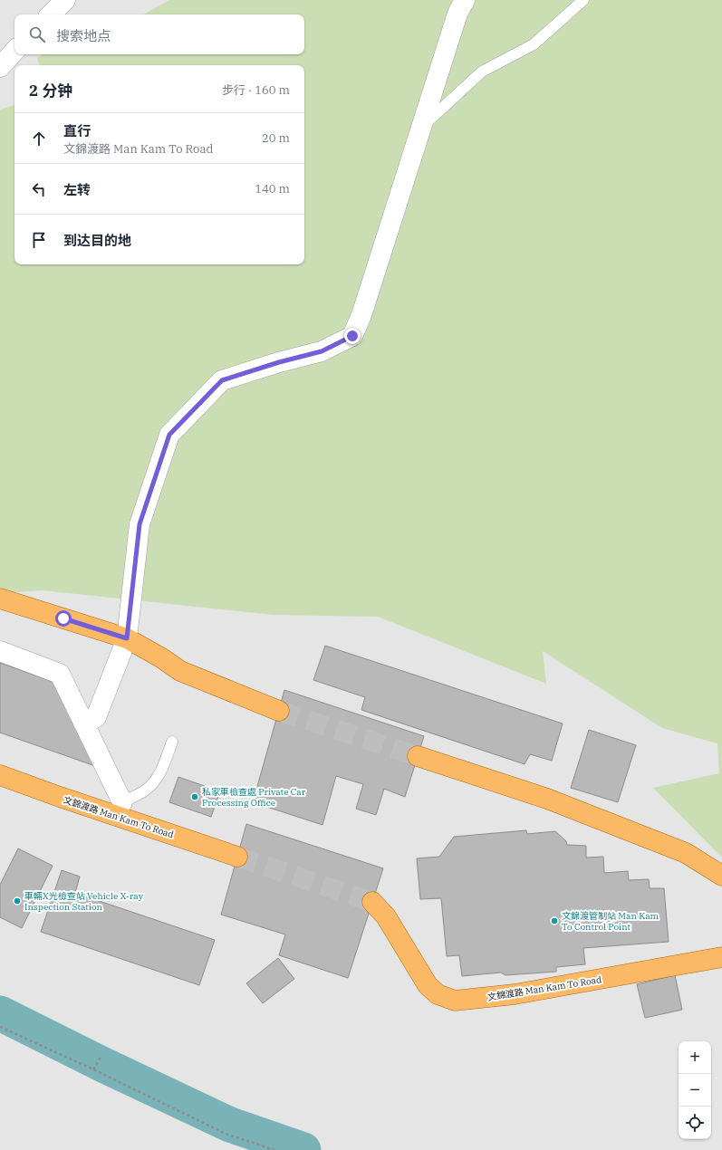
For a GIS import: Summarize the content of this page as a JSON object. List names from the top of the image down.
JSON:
{
  "streets": {
    "main road": ["文錦渡路 Man Kam To Road"]
  },
  "places": ["私家車檢查處 Private Car Processing Office", "車輛X光檢查站 Vehicle X-ray Inspection Station", "文錦渡管制站 Man Kam To Control Point"],
  "page": {
    "search": "搜索地点",
    "heading": ["2 分钟", "步行 · 160 m"],
    "list": [
      ["直行", "文錦渡路 Man Kam To Road", "20 m"],
      ["左转", "140 m"],
      "到达目的地"
    ],
    "map_buttons": ["+", "−"]
  }
}
